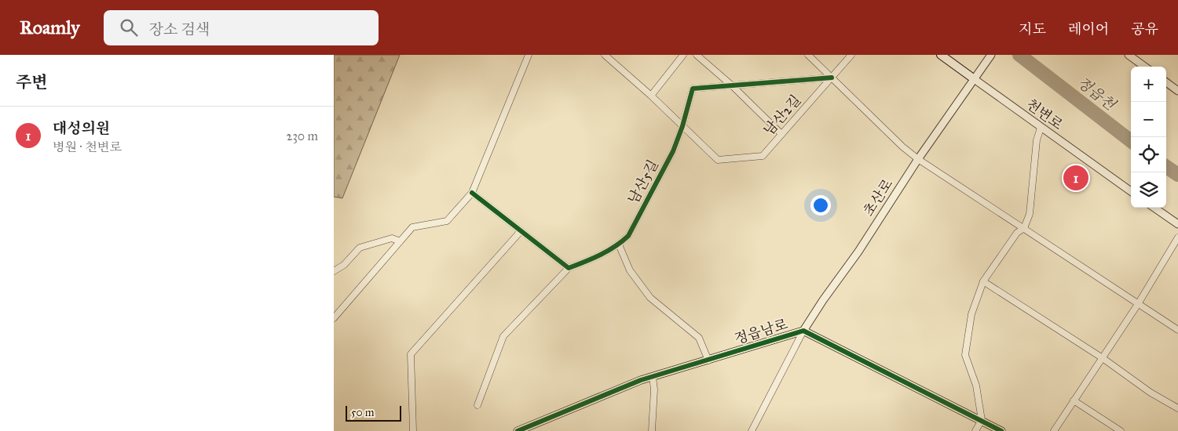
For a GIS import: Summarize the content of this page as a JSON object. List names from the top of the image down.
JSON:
{
  "streets": {
    "main road": ["천변로"],
    "street": [
      "남산2길",
      "남산5길",
      "초산로",
      "정읍남로"
    ]
  },
  "crossings": [
    ["천변로", "초산로"],
    ["남산2길", "남산5길"],
    ["초산로", "정읍남로"]
  ],
  "water": ["정읍천"],
  "scale_bar": "50 m",
  "page": {
    "header": "Roamly",
    "search": "장소 검색",
    "nav": ["지도", "레이어", "공유"],
    "heading": "주변",
    "map_buttons": ["+", "−"],
    "list": [
      {
        "mark": "1",
        "name": "대성의원",
        "note": "병원 · 천변로",
        "value": "230 m"
      }
    ],
    "pins": "1",
    "scale": "50 m"
  }
}
